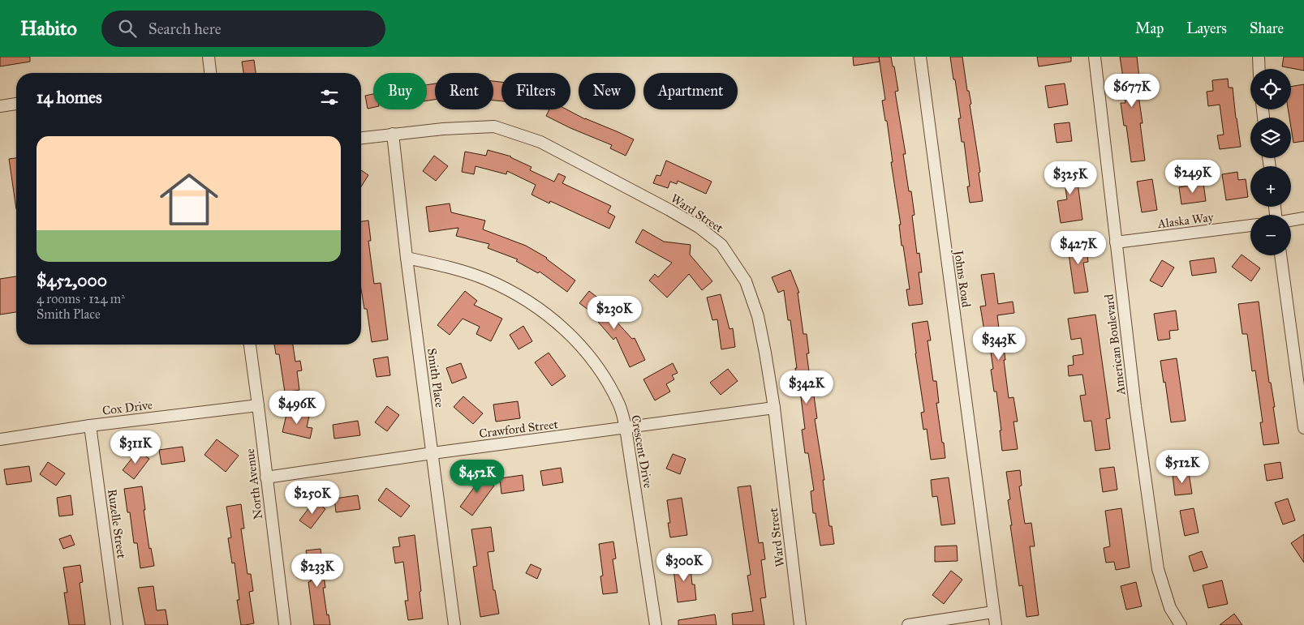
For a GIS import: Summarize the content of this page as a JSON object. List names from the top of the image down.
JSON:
{
  "streets": {
    "street": [
      "Ward Street",
      "Alaska Way",
      "Johns Road",
      "American Boulevard",
      "Smith Place",
      "Cox Drive",
      "Crawford Street",
      "Crescent Drive",
      "North Avenue",
      "Ruzelle Street"
    ]
  },
  "crossings": [
    ["Ward Street", "Smith Place"],
    ["Ward Street", "Crawford Street"],
    ["Alaska Way", "American Boulevard"],
    ["Smith Place", "Crawford Street"],
    ["Smith Place", "Crescent Drive"],
    ["Cox Drive", "North Avenue"],
    ["Cox Drive", "Ruzelle Street"],
    ["Crawford Street", "Crescent Drive"],
    ["Crawford Street", "North Avenue"]
  ],
  "page": {
    "header": "Habito",
    "search": "Search here",
    "nav": ["Map", "Layers", "Share"],
    "map_buttons": ["+", "−"],
    "chip": [
      "Buy",
      "Rent",
      "Filters",
      "New",
      "Apartment"
    ],
    "heading": "14 homes",
    "price": [
      "$677K",
      "$249K",
      "$325K",
      "$427K",
      "$230K",
      "$343K",
      "$342K",
      "$496K",
      "$311K",
      "$512K",
      "$452K",
      "$250K",
      "$300K",
      "$233K"
    ],
    "list": [
      {
        "name": "$452,000",
        "note": "4 rooms · 124 m² · Smith Place"
      }
    ]
  }
}
